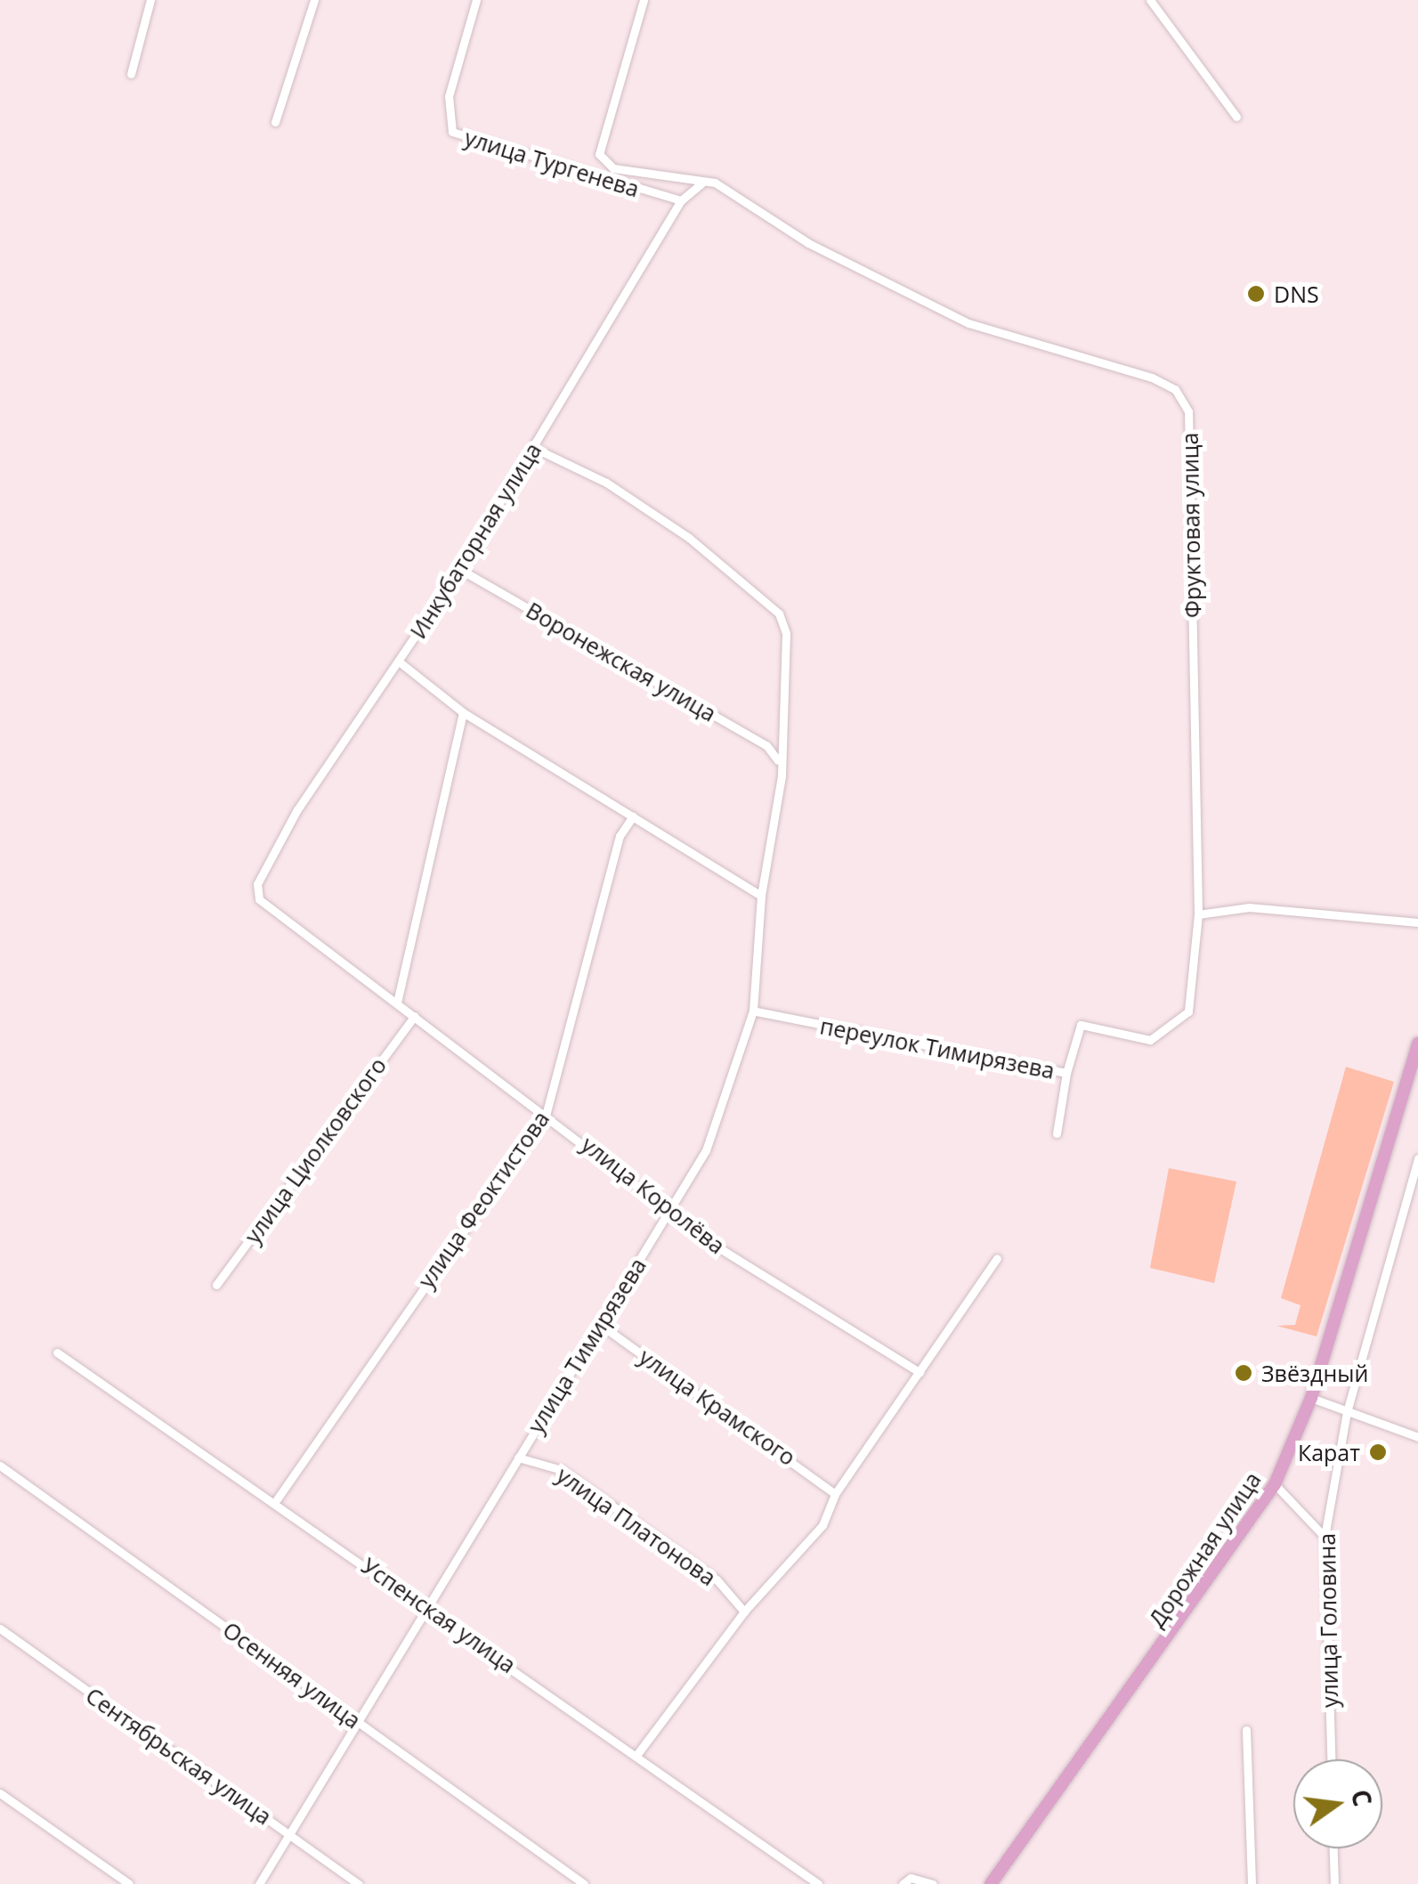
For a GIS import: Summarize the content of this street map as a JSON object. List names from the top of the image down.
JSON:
{
  "streets": {
    "main road": ["Дорожная улица"],
    "street": [
      "улица Тургенева",
      "Фруктовая улица",
      "Инкубаторная улица",
      "Воронежская улица",
      "переулок Тимирязева",
      "улица Циолковского",
      "улица Королёва",
      "улица Феоктистова",
      "улица Тимирязева",
      "улица Крамского",
      "улица Платонова",
      "Успенская улица",
      "улица Головина",
      "Осенняя улица",
      "Сентябрьская улица"
    ]
  },
  "crossings": [
    ["улица Тургенева", "Инкубаторная улица"],
    ["Фруктовая улица", "Инкубаторная улица"],
    ["Фруктовая улица", "переулок Тимирязева"],
    ["Инкубаторная улица", "Воронежская улица"],
    ["Инкубаторная улица", "улица Королёва"],
    ["Инкубаторная улица", "улица Тимирязева"],
    ["Воронежская улица", "улица Тимирязева"],
    ["переулок Тимирязева", "улица Тимирязева"],
    ["улица Циолковского", "улица Королёва"],
    ["улица Королёва", "улица Феоктистова"],
    ["улица Королёва", "улица Тимирязева"],
    ["улица Феоктистова", "Успенская улица"],
    ["улица Тимирязева", "улица Крамского"],
    ["улица Тимирязева", "улица Платонова"],
    ["улица Тимирязева", "Успенская улица"],
    ["улица Тимирязева", "Осенняя улица"],
    ["улица Тимирязева", "Сентябрьская улица"]
  ],
  "places": ["DNS", "Звёздный", "Карат"],
  "north": "right"
}
